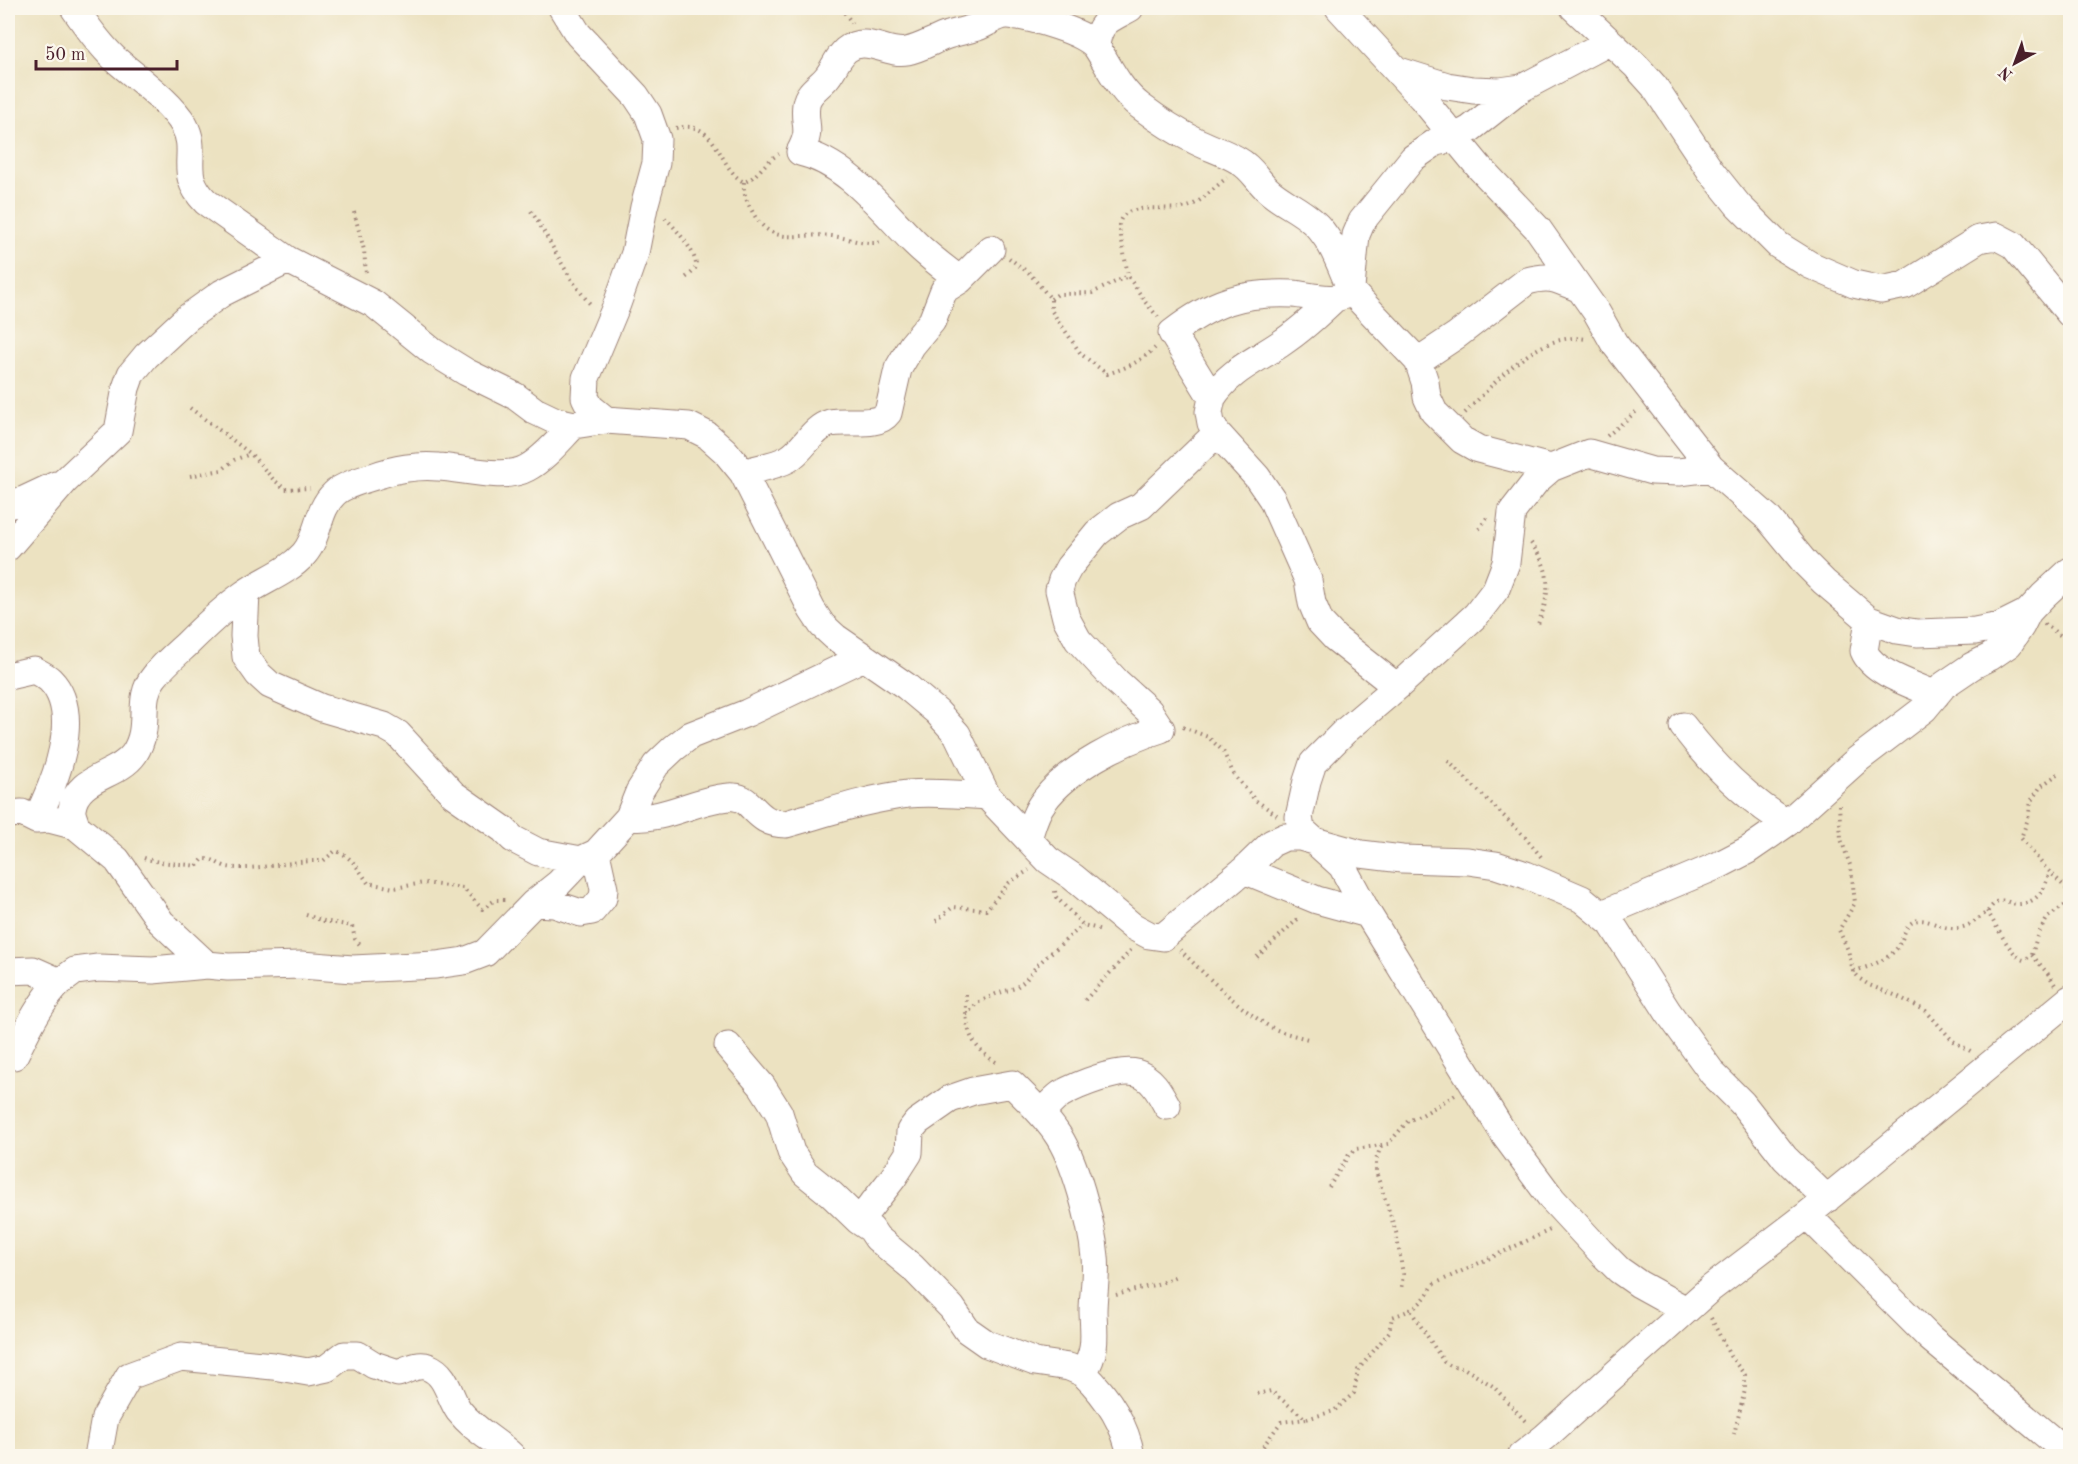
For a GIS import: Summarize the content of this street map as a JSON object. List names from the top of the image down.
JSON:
{
  "scale_bar": "50 m",
  "north": "bottom left"
}
